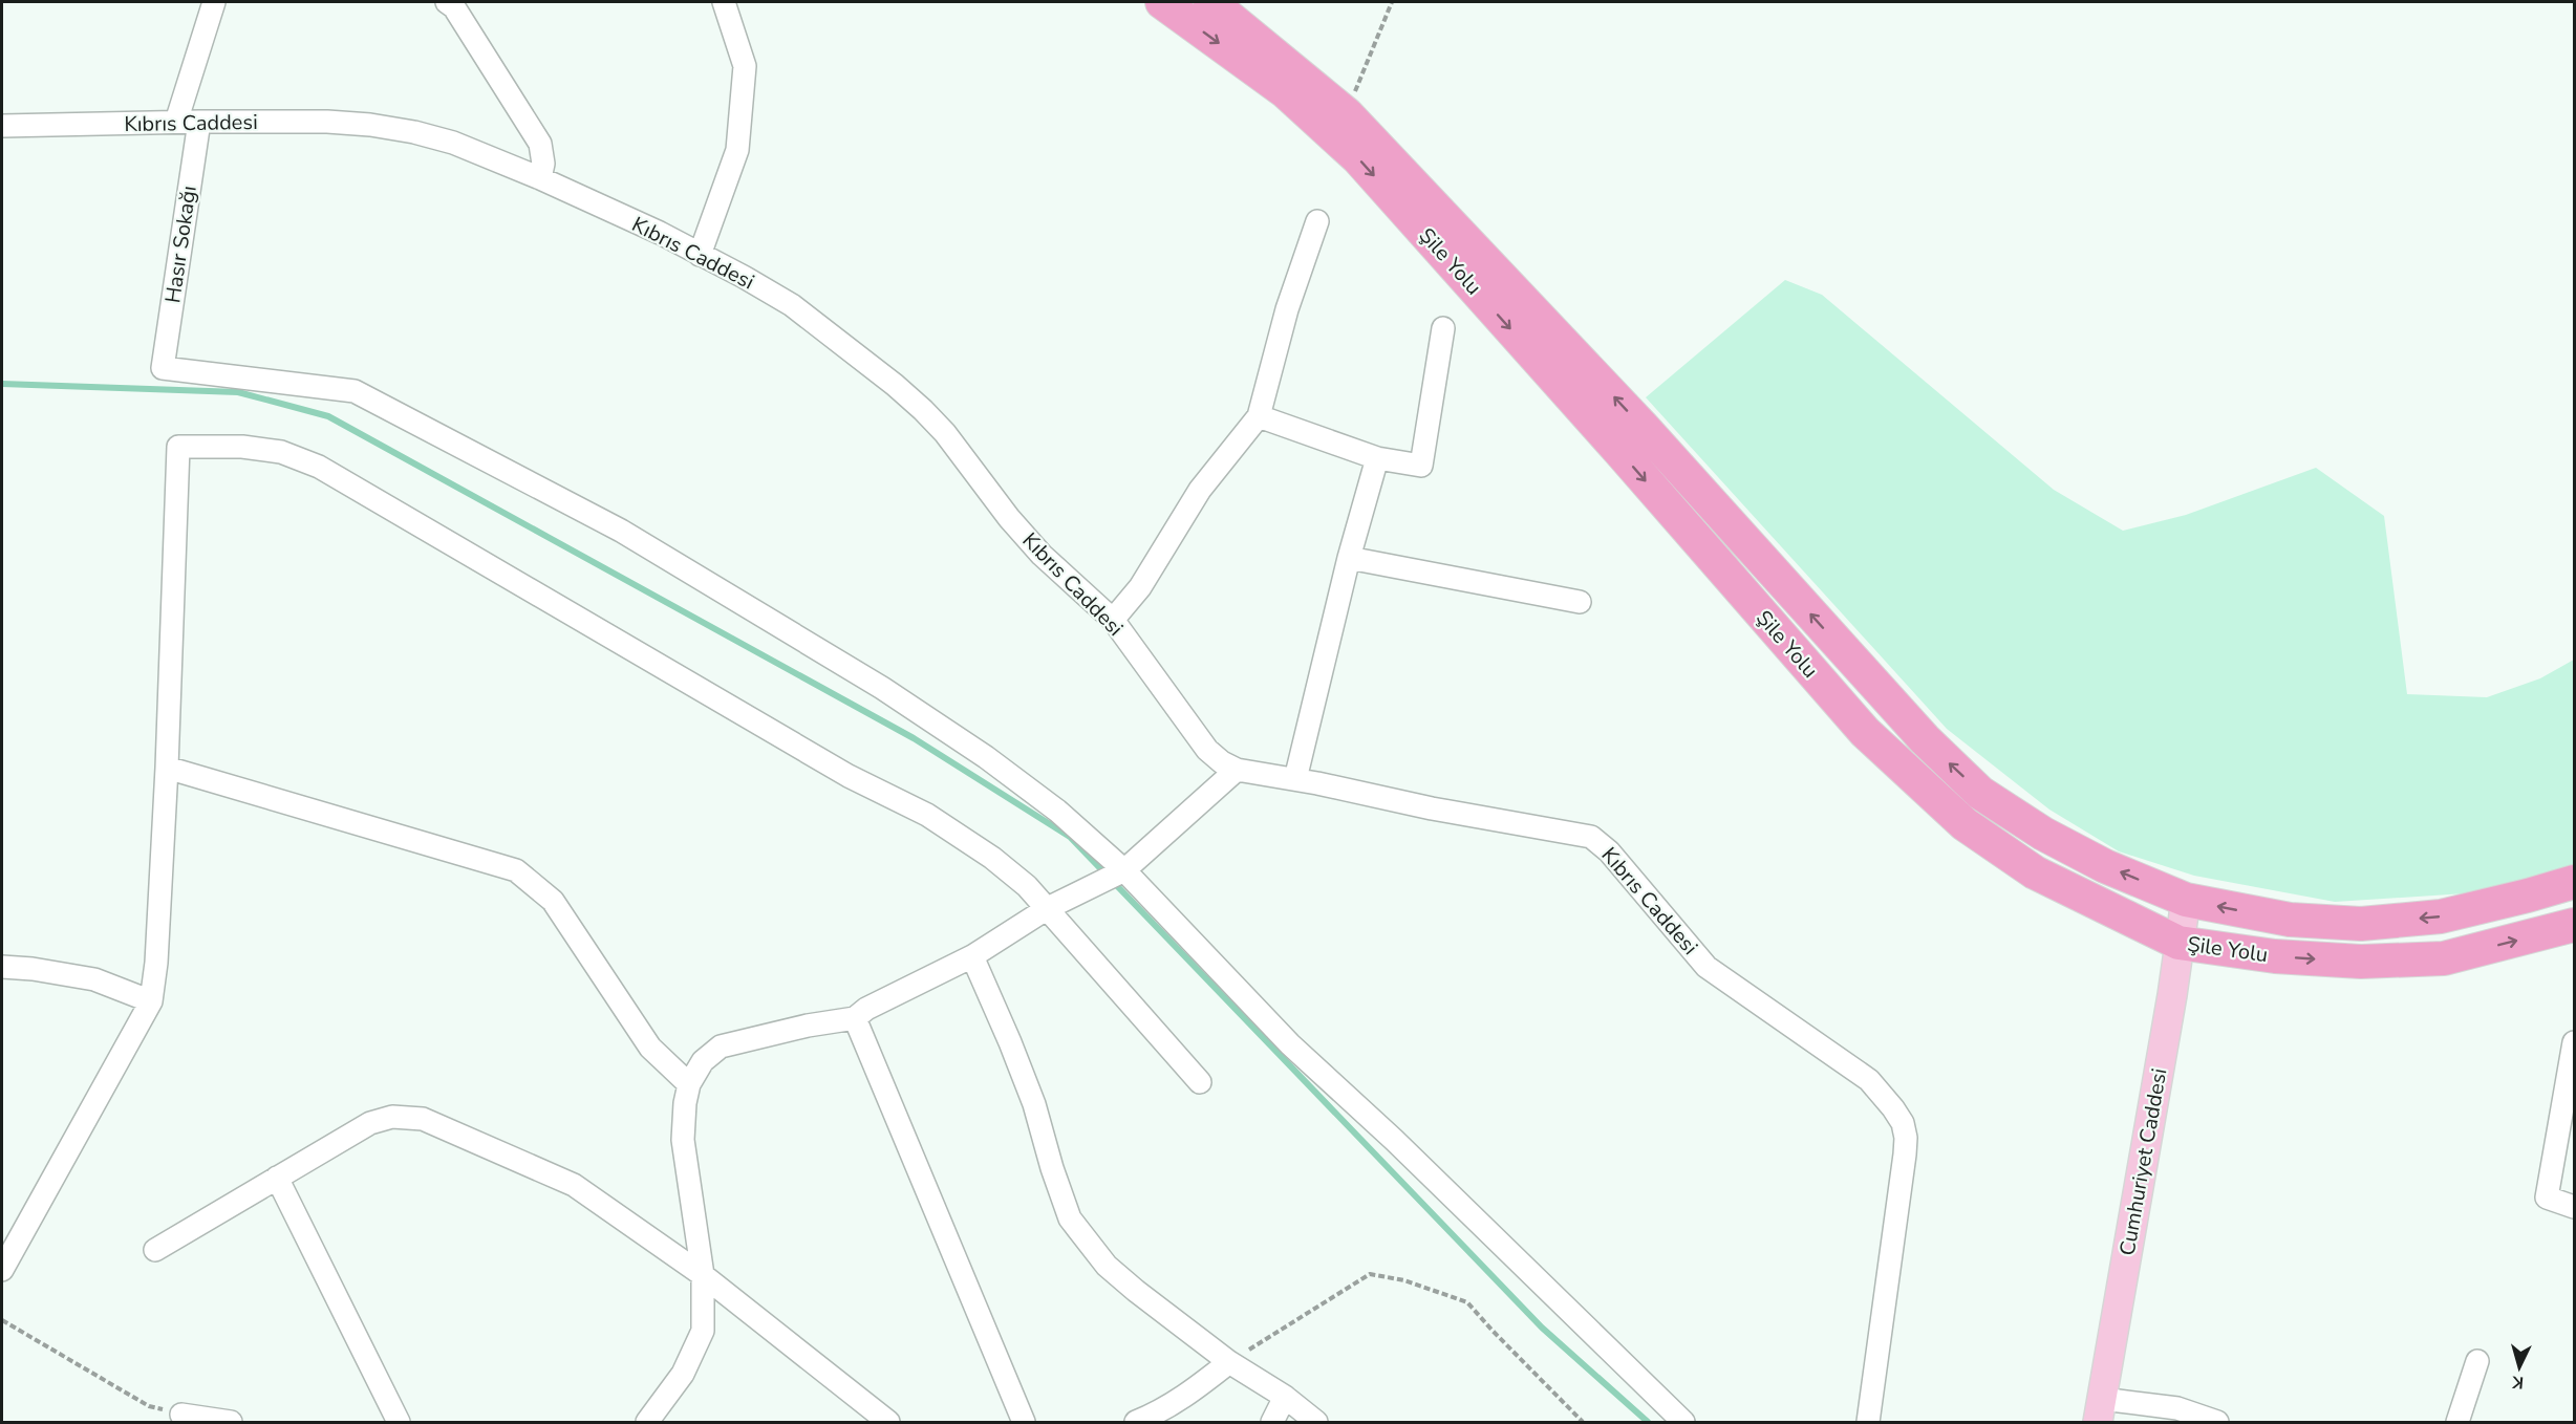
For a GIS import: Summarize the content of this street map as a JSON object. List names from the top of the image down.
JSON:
{
  "streets": {
    "highway": ["Şile Yolu"],
    "main road": ["Cumhuriyet Caddesi"],
    "street": ["Kıbrıs Caddesi", "Hasır Sokağı"]
  },
  "crossings": [
    ["Kıbrıs Caddesi", "Hasır Sokağı"],
    ["Şile Yolu", "Cumhuriyet Caddesi"]
  ],
  "north": "bottom"
}
